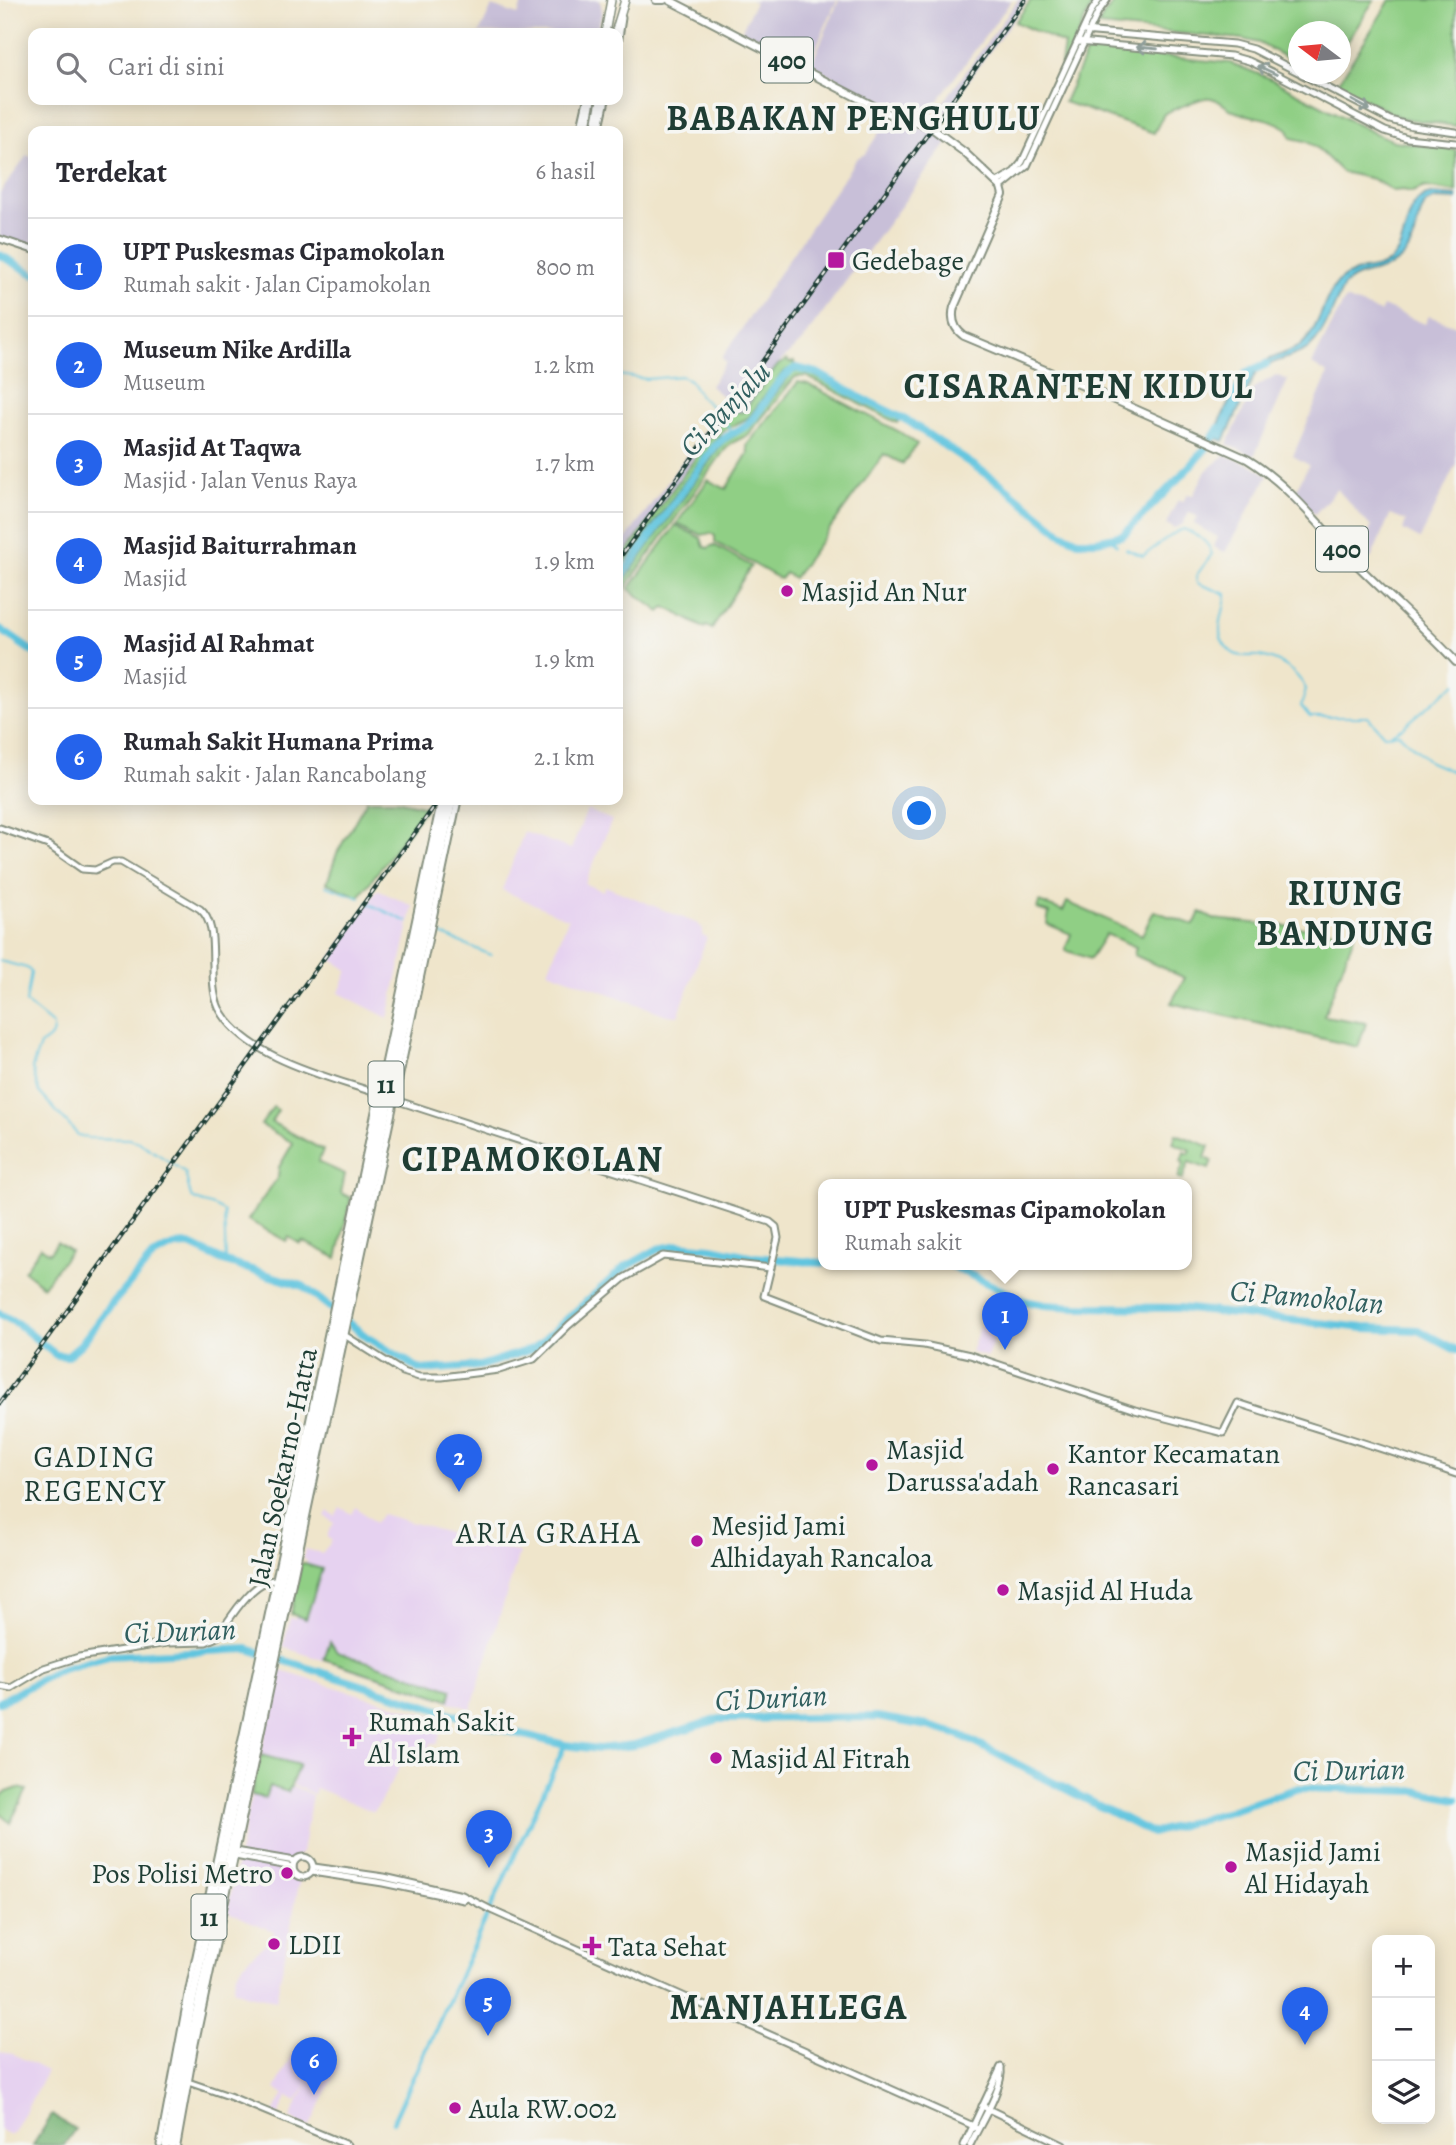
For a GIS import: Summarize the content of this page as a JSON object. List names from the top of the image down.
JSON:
{
  "streets": {
    "highway": ["11", "Jalan Soekarno-Hatta"],
    "main road": ["400"]
  },
  "districts": [
    "BABAKAN PENGHULU",
    "CISARANTEN KIDUL",
    "RIUNG BANDUNG",
    "CIPAMOKOLAN",
    "GADING REGENCY",
    "ARIA GRAHA",
    "MANJAHLEGA"
  ],
  "water": ["Ci Panjalu", "Ci Pamokolan", "Ci Durian"],
  "places": {
    "transit": ["Gedebage"],
    "other": [
      "Masjid An Nur",
      "Masjid Darussa'adah",
      "Kantor Kecamatan Rancasari",
      "Mesjid Jami Alhidayah Rancaloa",
      "Masjid Al Huda",
      "Masjid Al Fitrah",
      "Masjid Jami Al Hidayah",
      "Pos Polisi Metro",
      "LDII",
      "Aula RW.002"
    ],
    "health": ["Rumah Sakit Al Islam", "Tata Sehat"]
  },
  "north": "left",
  "page": {
    "search": "Cari di sini",
    "heading": ["Terdekat", "6 hasil"],
    "list": [
      {
        "mark": "1",
        "name": "UPT Puskesmas Cipamokolan",
        "note": "Rumah sakit · Jalan Cipamokolan",
        "value": "800 m"
      },
      {
        "mark": "2",
        "name": "Museum Nike Ardilla",
        "note": "Museum",
        "value": "1.2 km"
      },
      {
        "mark": "3",
        "name": "Masjid At Taqwa",
        "note": "Masjid · Jalan Venus Raya",
        "value": "1.7 km"
      },
      {
        "mark": "4",
        "name": "Masjid Baiturrahman",
        "note": "Masjid",
        "value": "1.9 km"
      },
      {
        "mark": "5",
        "name": "Masjid Al Rahmat",
        "note": "Masjid",
        "value": "1.9 km"
      },
      {
        "mark": "6",
        "name": "Rumah Sakit Humana Prima",
        "note": "Rumah sakit · Jalan Rancabolang",
        "value": "2.1 km"
      }
    ],
    "popup": ["UPT Puskesmas Cipamokolan", "Rumah sakit"],
    "pins": [
      "1",
      "2",
      "3",
      "5",
      "4",
      "6"
    ],
    "map_buttons": ["+", "−"]
  }
}
